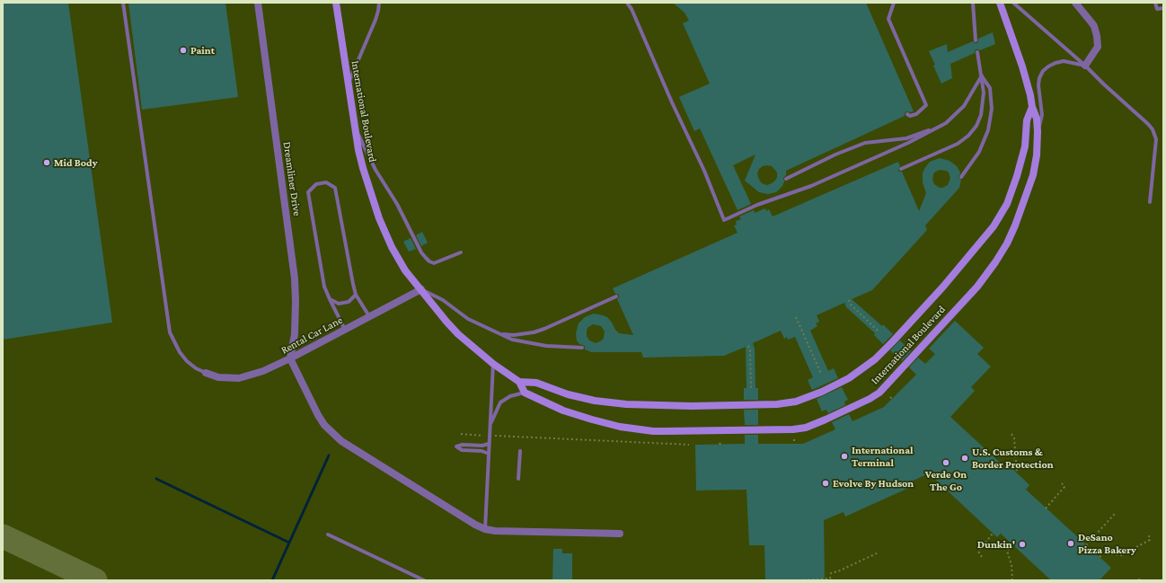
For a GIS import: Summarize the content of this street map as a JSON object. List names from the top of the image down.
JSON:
{
  "streets": {
    "main road": ["International Boulevard"],
    "street": ["Dreamliner Drive", "Rental Car Lane"]
  },
  "crossings": [
    ["International Boulevard", "Rental Car Lane"],
    ["Dreamliner Drive", "Rental Car Lane"]
  ],
  "places": [
    "Paint",
    "Mid Body",
    "International Terminal",
    "U.S. Customs & Border Protection",
    "Verde On The Go",
    "Evolve By Hudson",
    "DeSano Pizza Bakery",
    "Dunkin'"
  ]
}
